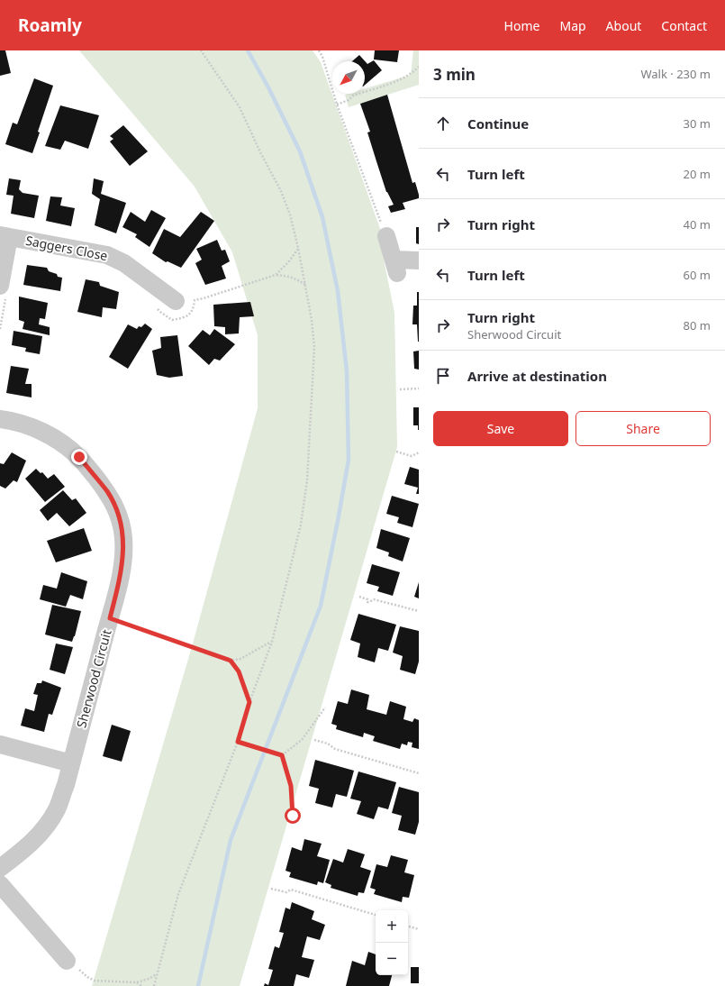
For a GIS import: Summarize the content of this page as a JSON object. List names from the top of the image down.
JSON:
{
  "streets": {
    "street": ["Saggers Close", "Sherwood Circuit"]
  },
  "north": "bottom left",
  "page": {
    "header": "Roamly",
    "nav": [
      "Home",
      "Map",
      "About",
      "Contact"
    ],
    "heading": ["3 min", "Walk · 230 m"],
    "list": [
      ["Continue", "30 m"],
      ["Turn left", "20 m"],
      ["Turn right", "40 m"],
      ["Turn left", "60 m"],
      ["Turn right", "Sherwood Circuit", "80 m"],
      "Arrive at destination"
    ],
    "buttons": ["Save", "Share"],
    "map_buttons": ["+", "−"]
  }
}
